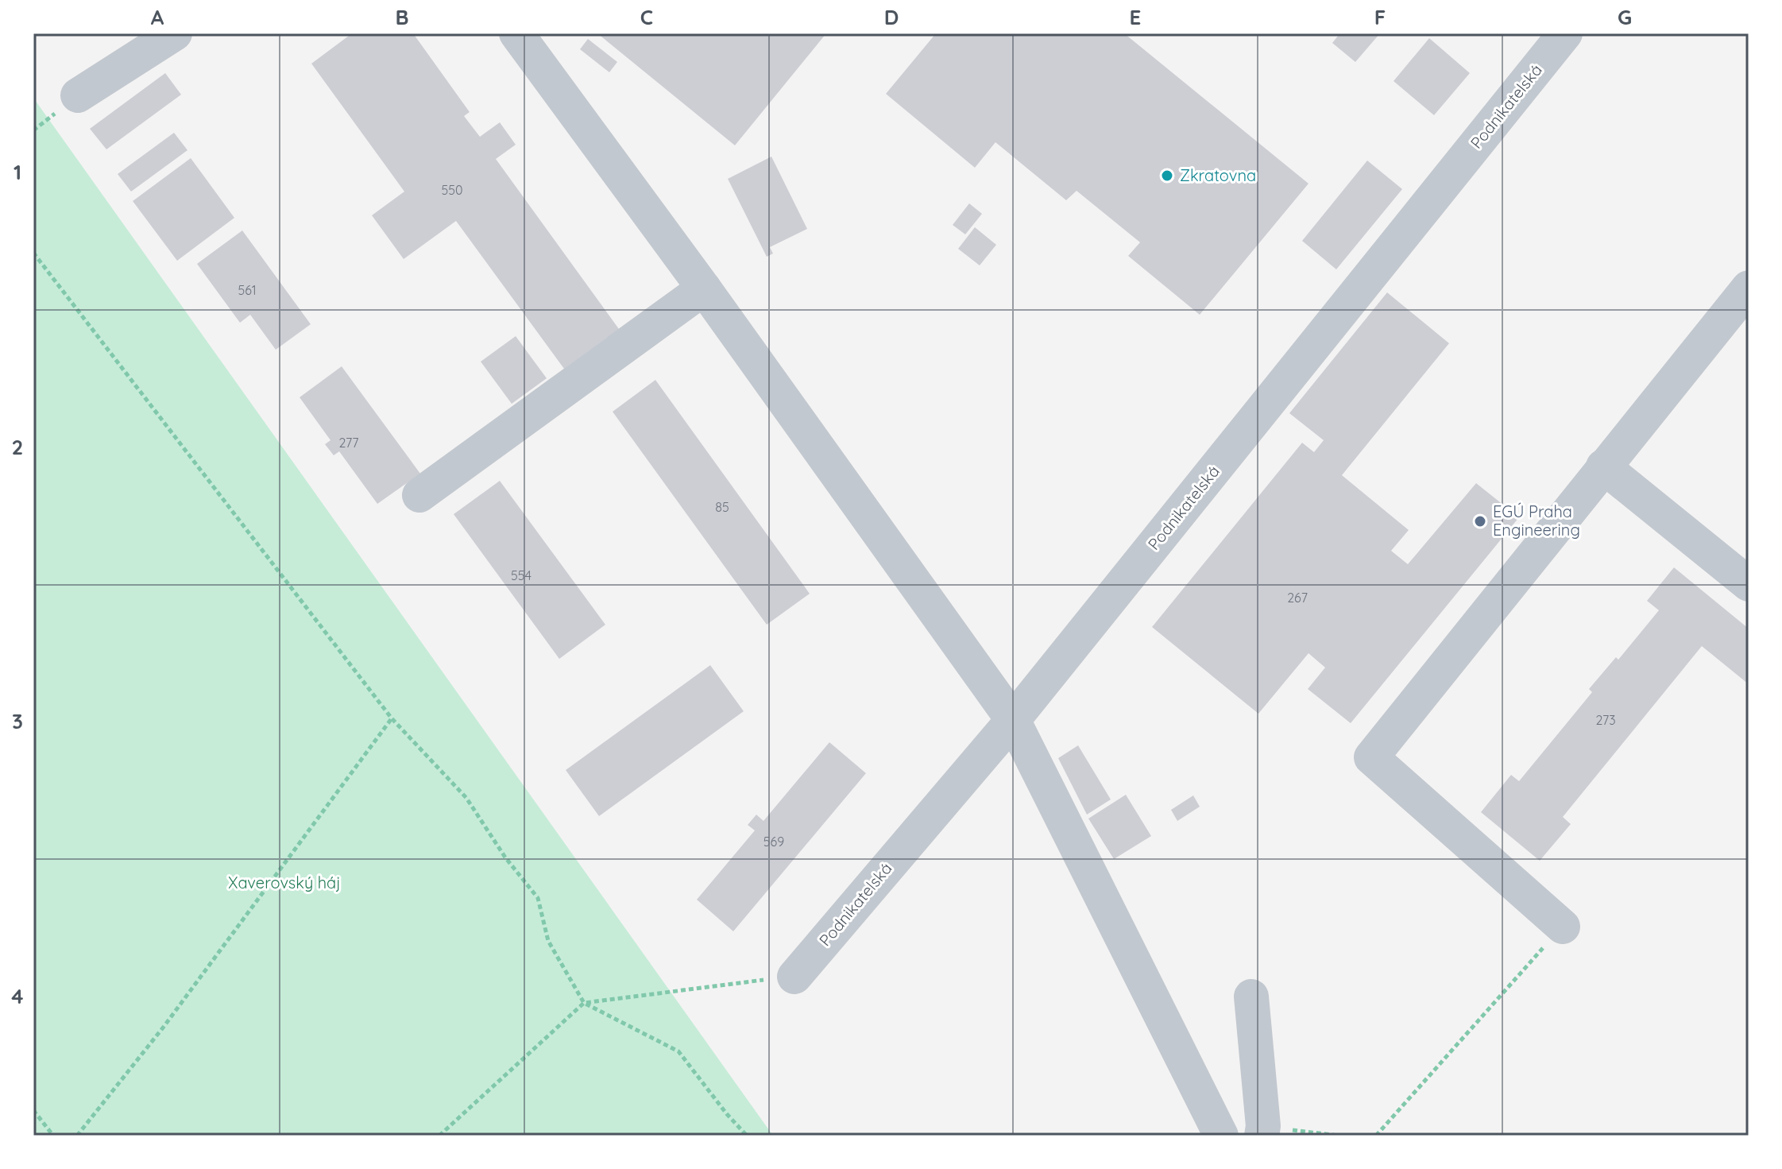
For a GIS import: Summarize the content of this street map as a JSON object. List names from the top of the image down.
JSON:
{
  "streets": {
    "lane": ["Podnikatelská"]
  },
  "parks": ["Xaverovský háj"],
  "places": ["Zkratovna", "EGÚ Praha Engineering"],
  "house_numbers": [
    "550",
    "561",
    "277",
    "85",
    "554",
    "267",
    "273",
    "569"
  ],
  "grid": {
    "columns": [
      "A",
      "B",
      "C",
      "D",
      "E",
      "F",
      "G"
    ],
    "rows": [
      "1",
      "2",
      "3",
      "4"
    ]
  }
}
